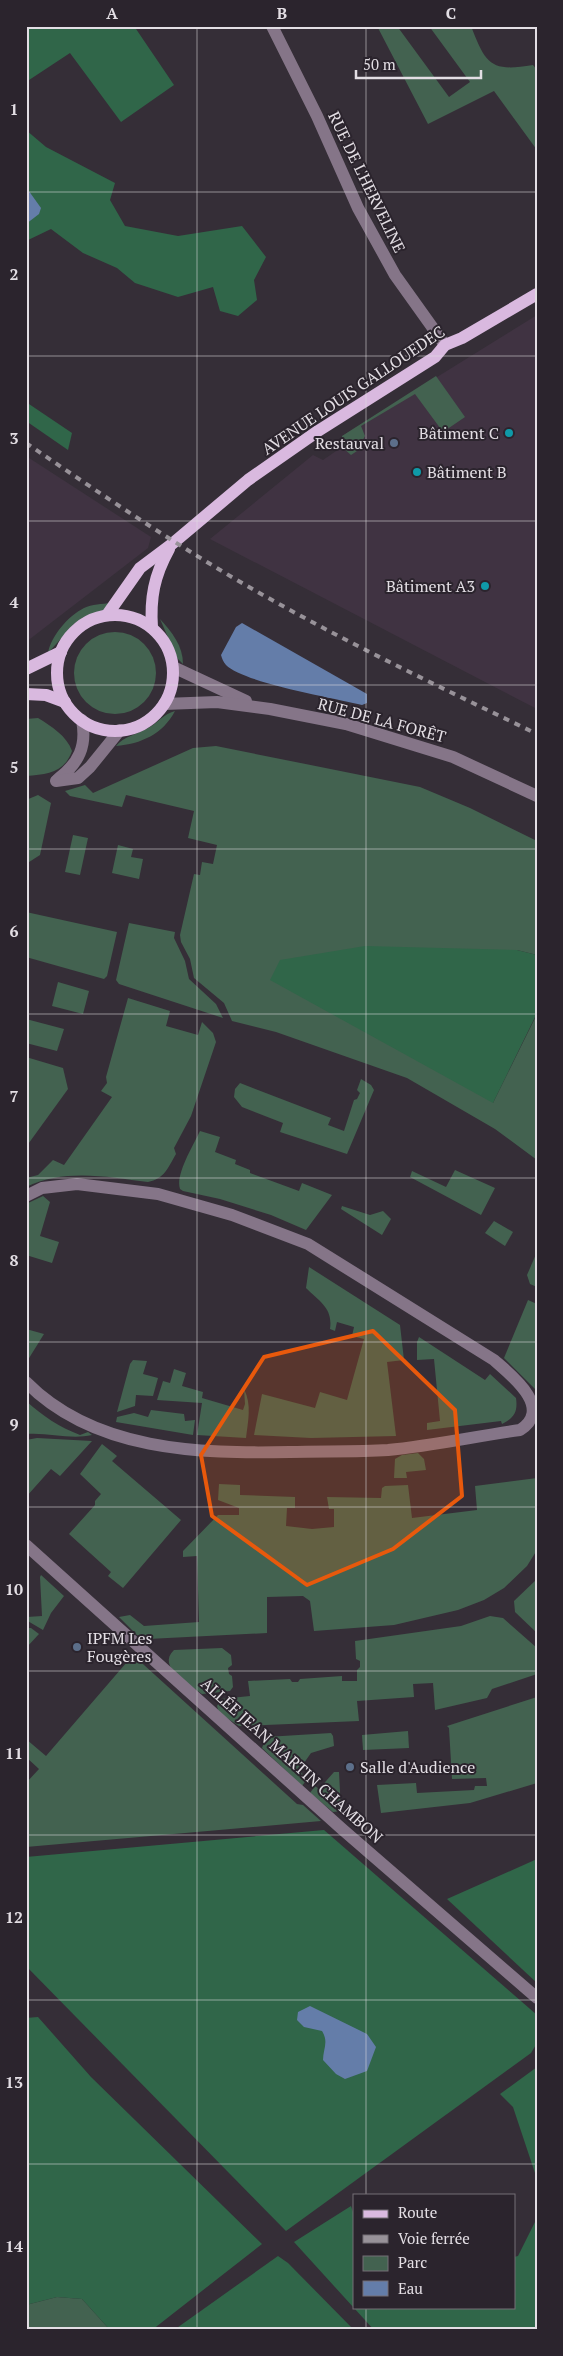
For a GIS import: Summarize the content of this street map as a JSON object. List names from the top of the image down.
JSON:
{
  "streets": {
    "main road": ["AVENUE LOUIS GALLOUEDEC"],
    "street": ["RUE DE L'HERVELINE", "RUE DE LA FORÊT", "ALLÉE JEAN MARTIN CHAMBON"]
  },
  "crossings": [
    ["RUE DE L'HERVELINE", "AVENUE LOUIS GALLOUEDEC"],
    ["AVENUE LOUIS GALLOUEDEC", "RUE DE LA FORÊT"]
  ],
  "places": [
    "Bâtiment C",
    "Restauval",
    "Bâtiment B",
    "Bâtiment A3",
    "IPFM Les Fougères",
    "Salle d'Audience"
  ],
  "legend": [
    "Route",
    "Voie ferrée",
    "Parc",
    "Eau"
  ],
  "scale_bar": "50 m",
  "grid": {
    "columns": ["A", "B", "C"],
    "rows": [
      "1",
      "2",
      "3",
      "4",
      "5",
      "6",
      "7",
      "8",
      "9",
      "10",
      "11",
      "12",
      "13",
      "14"
    ]
  }
}
